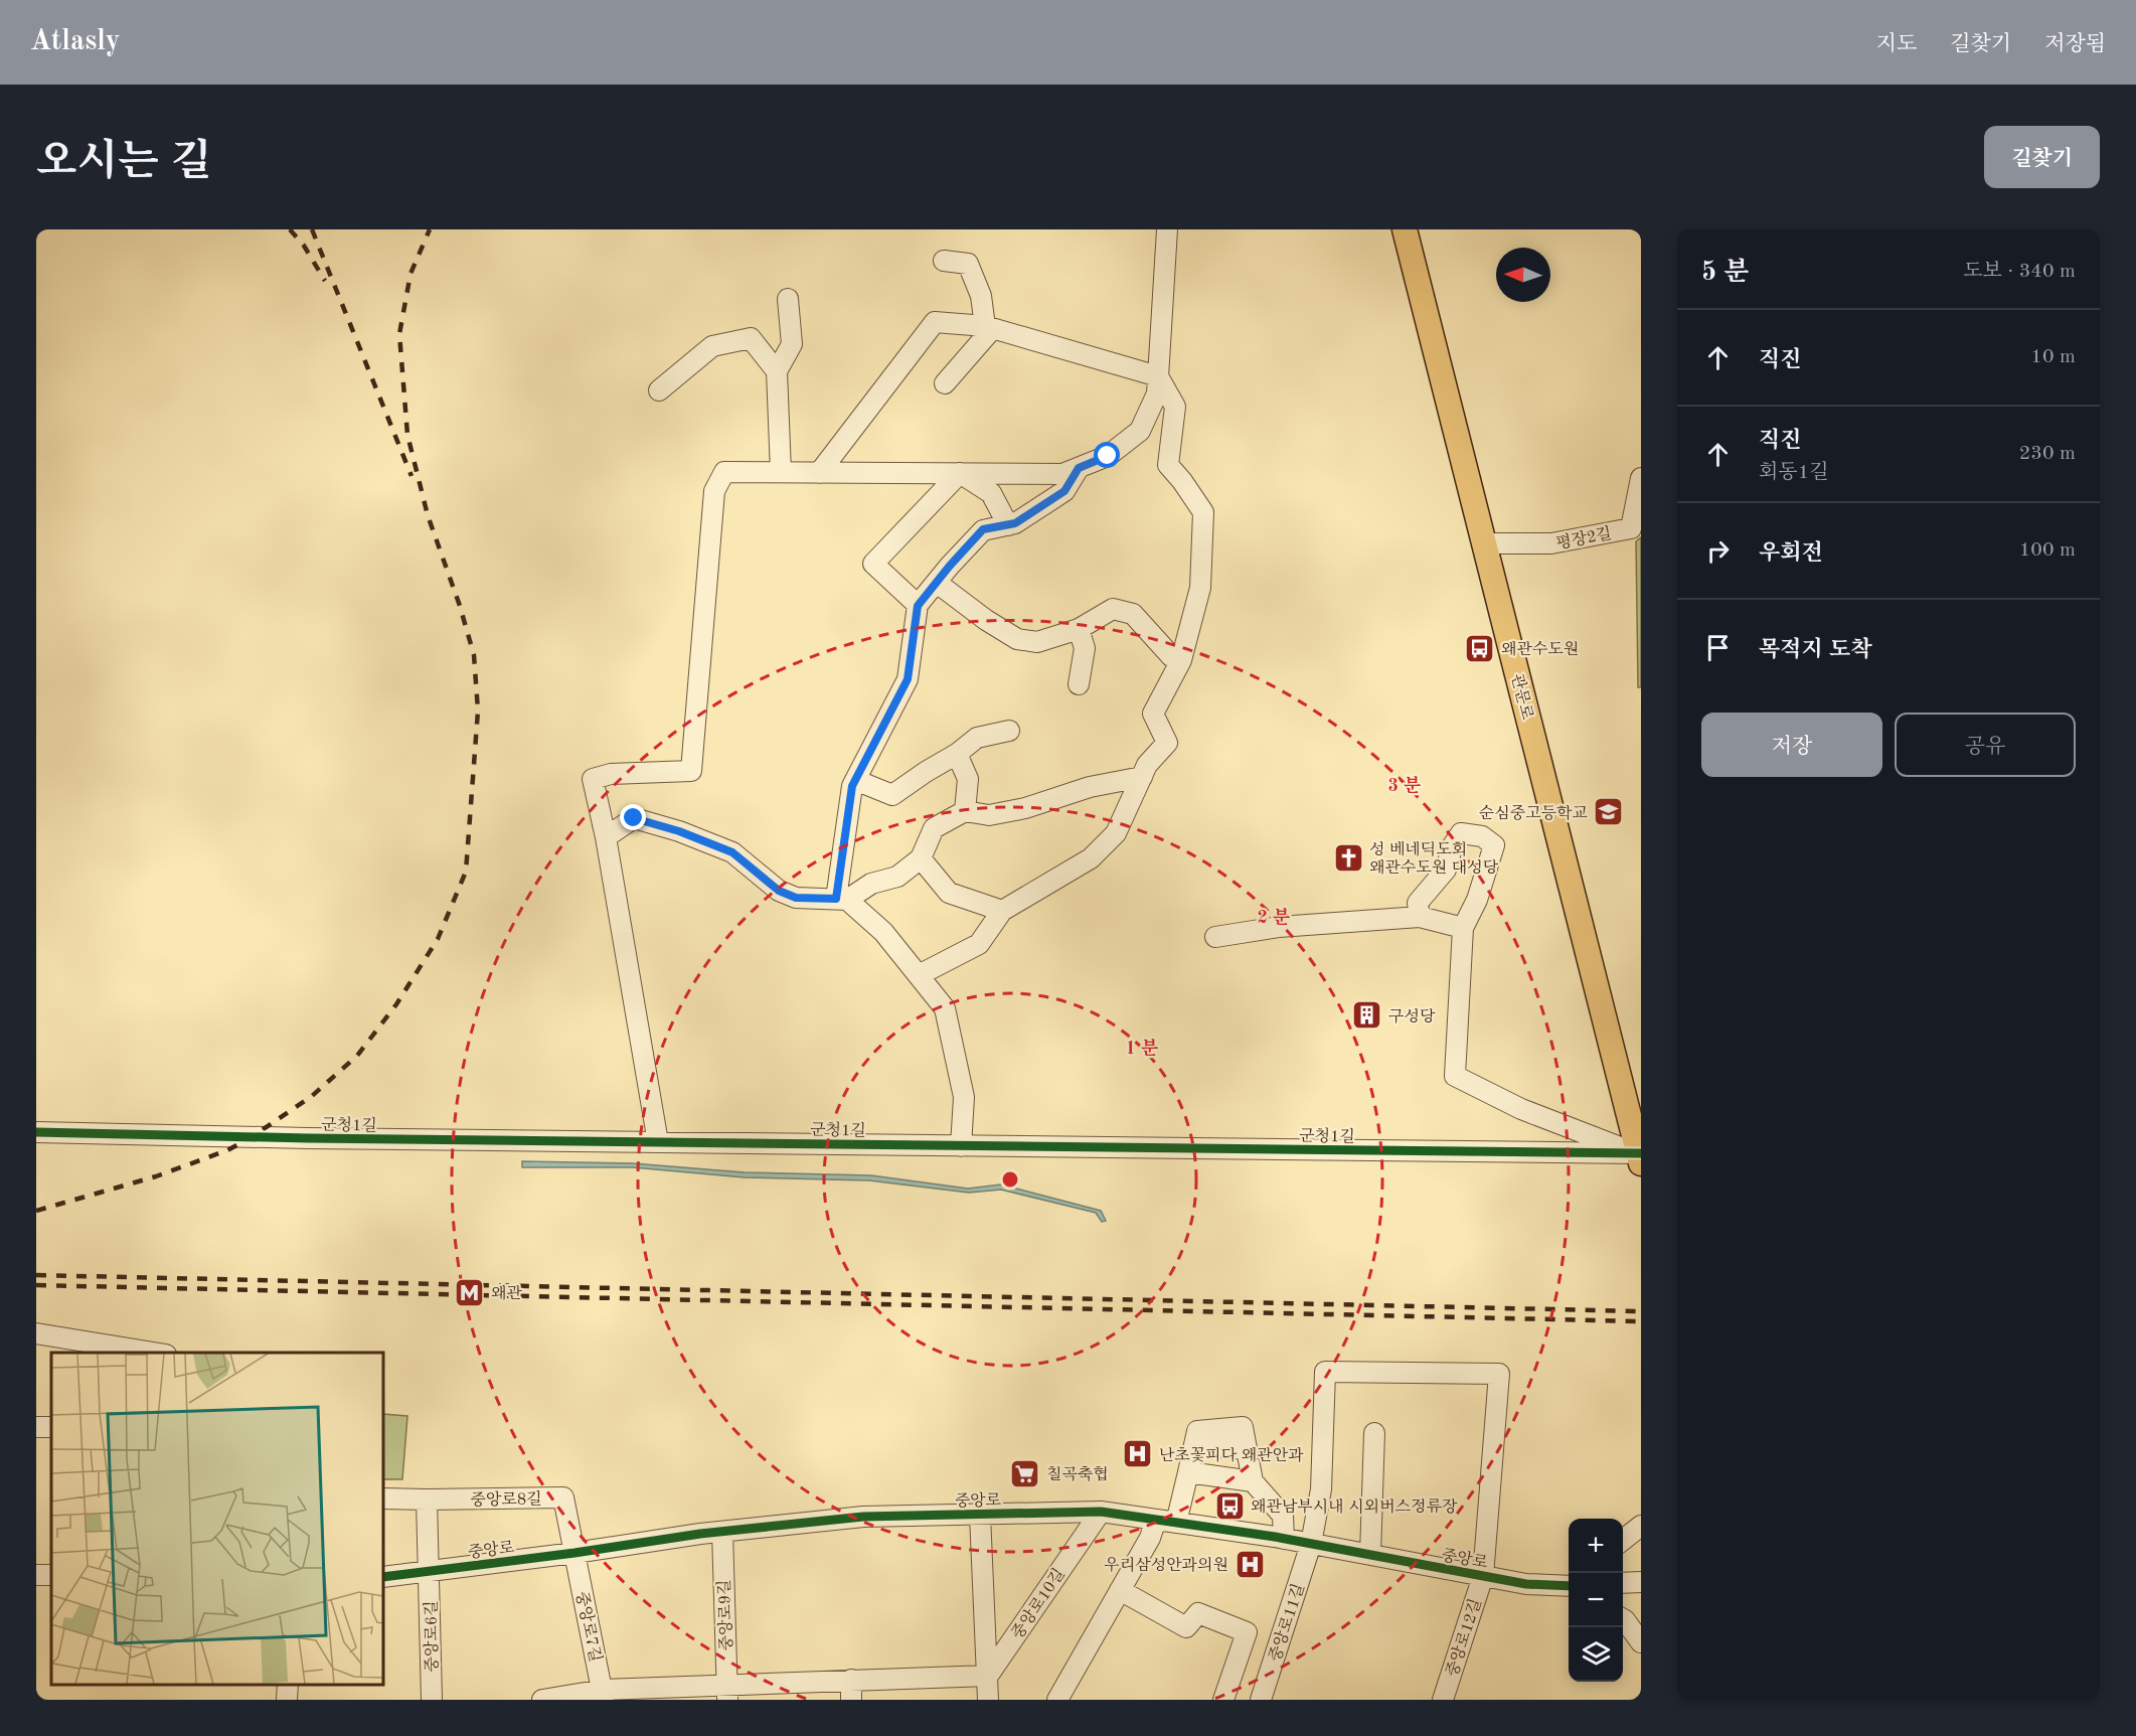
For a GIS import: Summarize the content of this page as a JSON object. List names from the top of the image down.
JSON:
{
  "streets": {
    "main road": ["관문로"],
    "street": [
      "평장2길",
      "군청1길",
      "중앙로8길",
      "중앙로",
      "중앙로10길",
      "중앙로9길",
      "중앙로11길",
      "중앙로7길",
      "중앙로6길",
      "중앙로12길"
    ]
  },
  "crossings": [
    ["평장2길", "관문로"],
    ["관문로", "군청1길"],
    ["중앙로8길", "중앙로"],
    ["중앙로8길", "중앙로7길"],
    ["중앙로8길", "중앙로6길"],
    ["중앙로", "중앙로10길"],
    ["중앙로", "중앙로9길"],
    ["중앙로", "중앙로11길"],
    ["중앙로", "중앙로7길"],
    ["중앙로", "중앙로6길"],
    ["중앙로", "중앙로12길"],
    ["중앙로11길", "중앙로12길"]
  ],
  "places": {
    "bus stop": ["왜관수도원", "왜관남부시내 시외버스정류장"],
    "school or university": ["순심중고등학교"],
    "church": ["성 베네딕도회 왜관수도원 대성당"],
    "building": ["구성당"],
    "metro station": ["왜관"],
    "hospital": ["난초꽃피다 왜관안과", "우리삼성안과의원"],
    "supermarket": ["칠곡축협"]
  },
  "north": "left",
  "page": {
    "header": "Atlasly",
    "nav": ["지도", "길찾기", "저장됨"],
    "title": "오시는 길",
    "buttons": [
      "길찾기",
      ["저장", "공유"]
    ],
    "heading": ["5 분", "도보 · 340 m"],
    "list": [
      ["직진", "10 m"],
      ["직진", "회동1길", "230 m"],
      ["우회전", "100 m"],
      "목적지 도착"
    ],
    "map_buttons": ["+", "−"]
  },
  "rings": ["3 분", "2 분", "1 분"]
}
